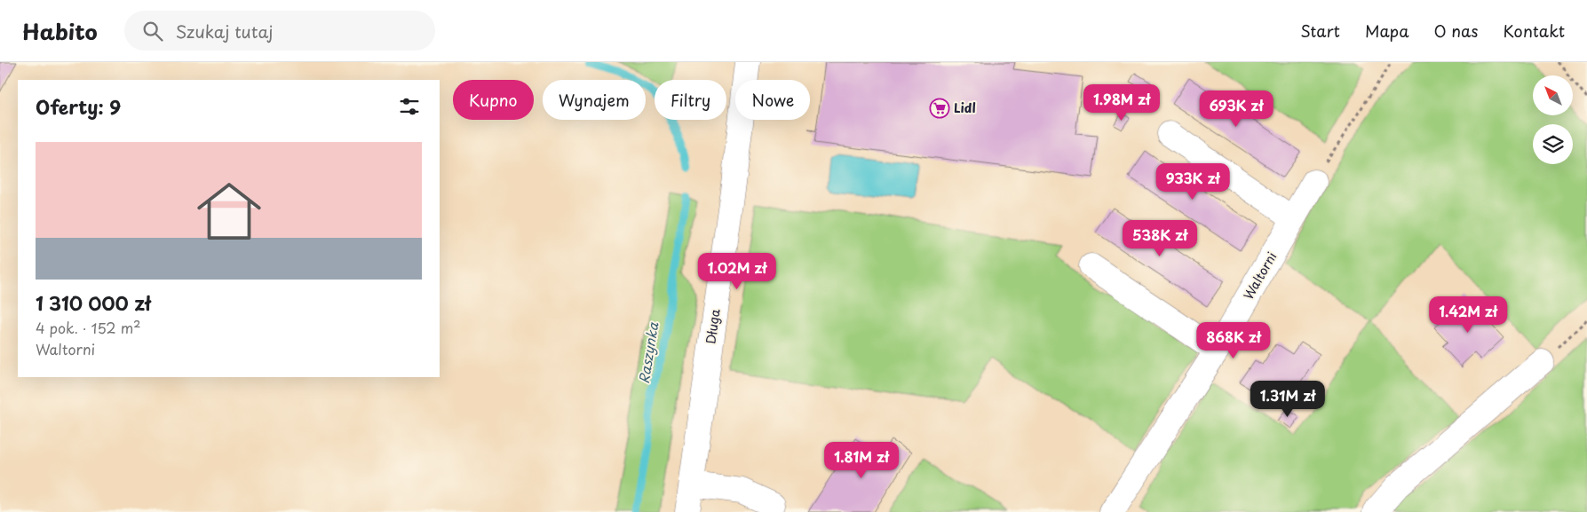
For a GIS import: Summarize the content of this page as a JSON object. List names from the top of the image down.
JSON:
{
  "streets": {
    "street": ["Waltorni", "Długa"]
  },
  "water": ["Raszynka"],
  "places": {
    "supermarket": ["Lidl"]
  },
  "north": "top left",
  "page": {
    "header": "Habito",
    "search": "Szukaj tutaj",
    "nav": [
      "Start",
      "Mapa",
      "O nas",
      "Kontakt"
    ],
    "chip": [
      "Kupno",
      "Wynajem",
      "Filtry",
      "Nowe"
    ],
    "heading": "Oferty: 9",
    "price": [
      "1.98M zł",
      "693K zł",
      "933K zł",
      "538K zł",
      "1.02M zł",
      "1.42M zł",
      "868K zł",
      "1.31M zł",
      "1.81M zł"
    ],
    "list": [
      {
        "name": "1 310 000 zł",
        "note": "4 pok. · 152 m² · Waltorni"
      }
    ]
  }
}
